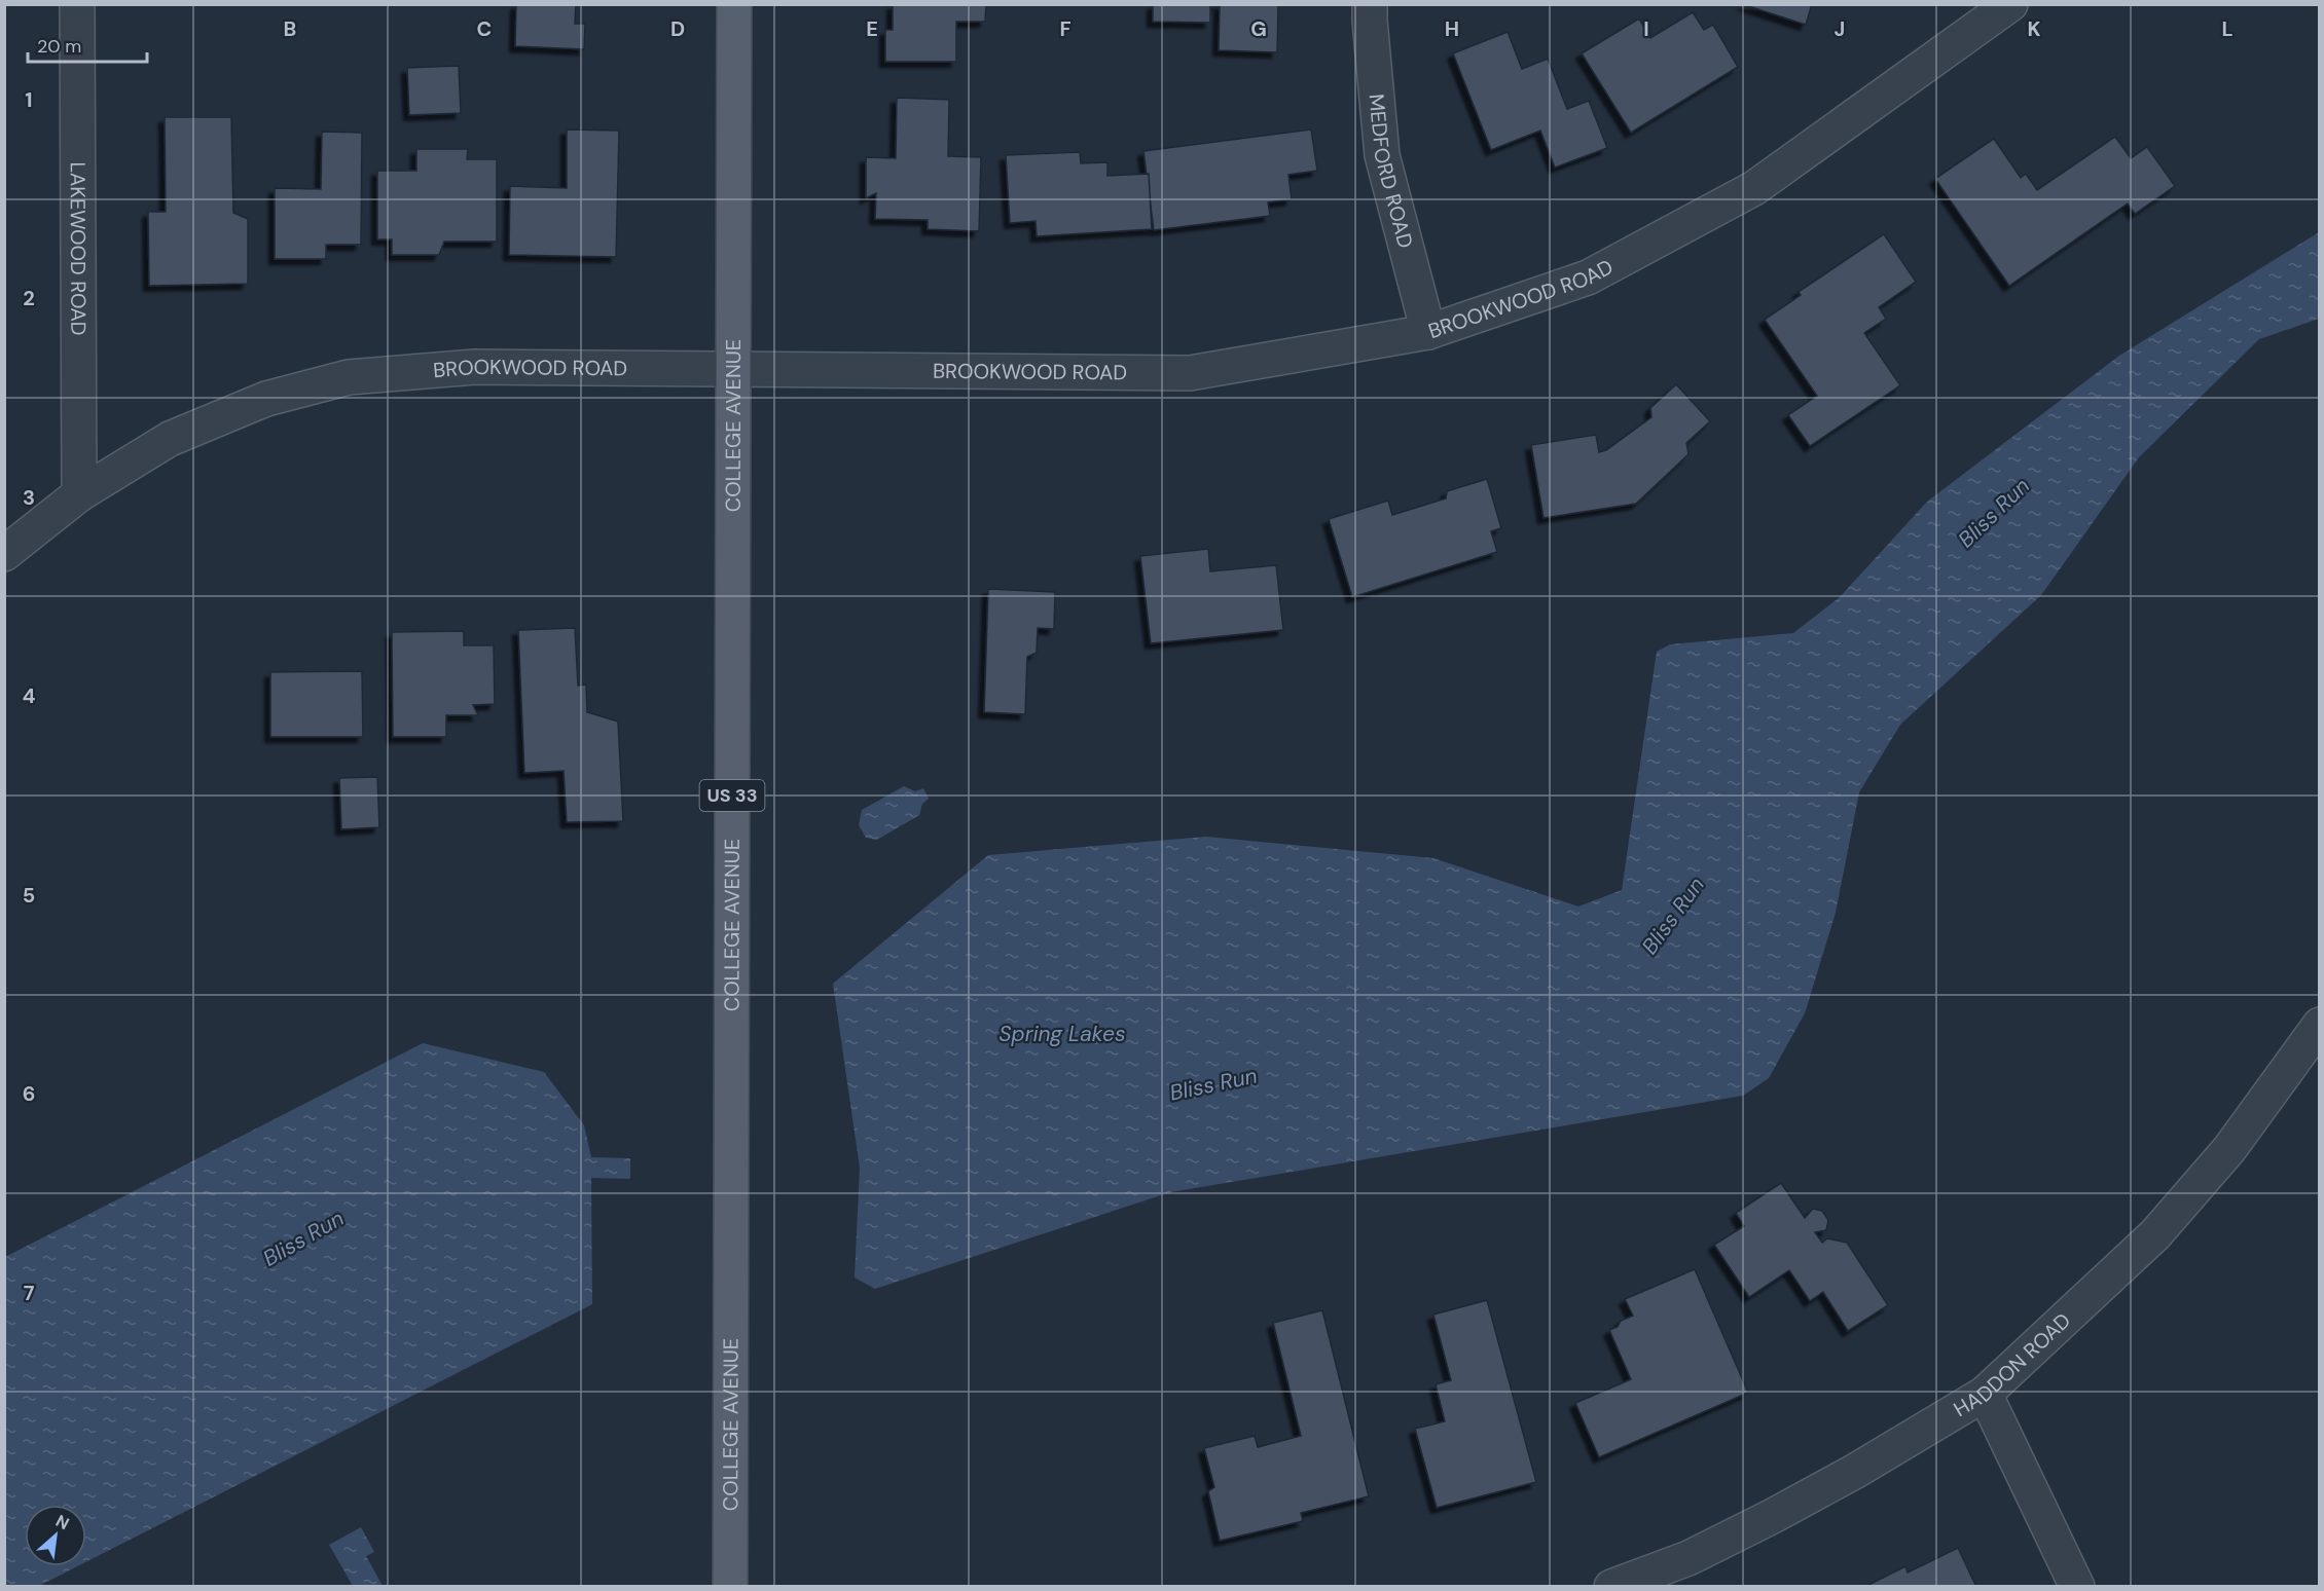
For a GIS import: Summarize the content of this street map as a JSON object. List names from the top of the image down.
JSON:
{
  "streets": {
    "main road": ["COLLEGE AVENUE", "US 33"],
    "street": [
      "MEDFORD ROAD",
      "LAKEWOOD ROAD",
      "BROOKWOOD ROAD",
      "HADDON ROAD"
    ]
  },
  "crossings": [
    ["MEDFORD ROAD", "BROOKWOOD ROAD"],
    ["LAKEWOOD ROAD", "BROOKWOOD ROAD"],
    ["BROOKWOOD ROAD", "COLLEGE AVENUE"]
  ],
  "water": ["Bliss Run", "Spring Lakes"],
  "scale_bar": "20 m",
  "north": "top right",
  "grid": {
    "columns": [
      "B",
      "C",
      "D",
      "E",
      "F",
      "G",
      "H",
      "I",
      "J",
      "K",
      "L"
    ],
    "rows": [
      "1",
      "2",
      "3",
      "4",
      "5",
      "6",
      "7"
    ]
  }
}
